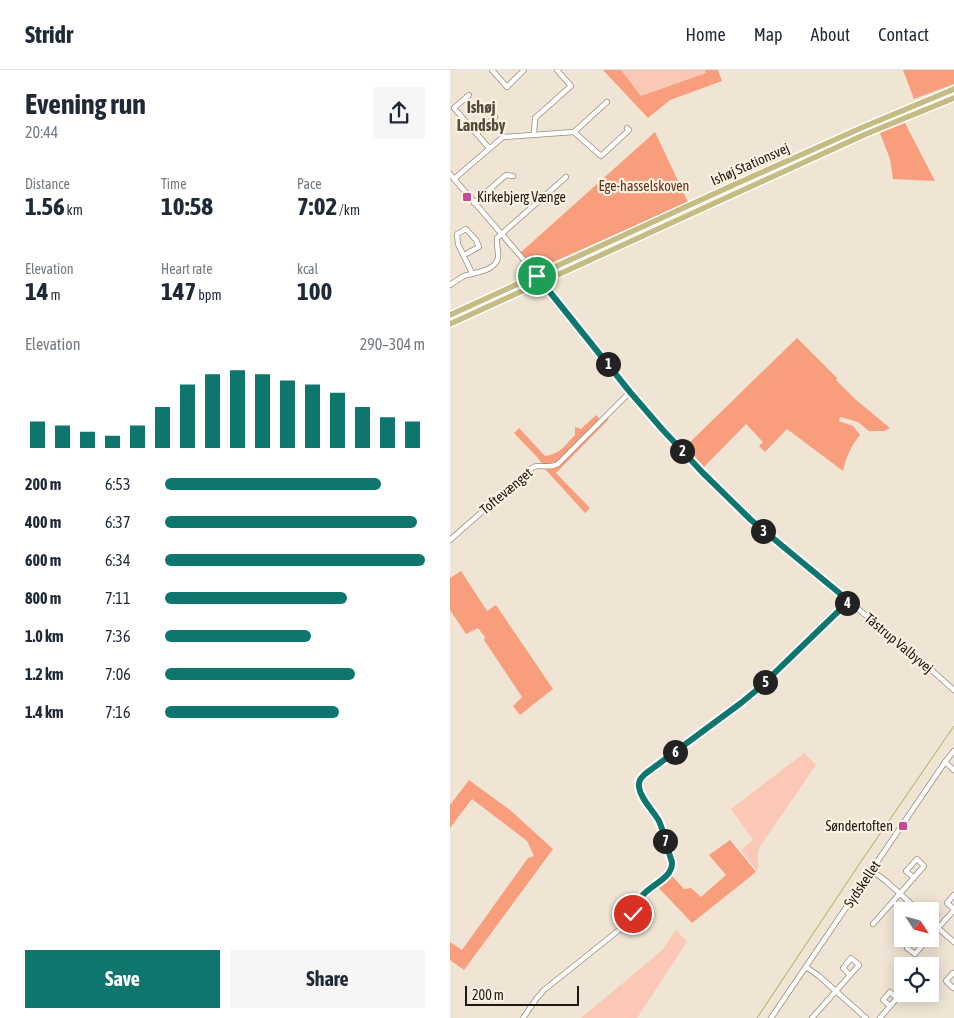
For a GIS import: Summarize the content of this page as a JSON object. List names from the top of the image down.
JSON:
{
  "streets": {
    "main road": ["Ishøj Stationsvej"],
    "street": ["Toftevænget", "Tåstrup Valbyvej", "Sydskellet"]
  },
  "crossings": [
    ["Ishøj Stationsvej", "Tåstrup Valbyvej"],
    ["Toftevænget", "Tåstrup Valbyvej"]
  ],
  "districts": ["Ishøj Landsby"],
  "parks": ["Ege-hasselskoven"],
  "places": {
    "transit": ["Kirkebjerg Vænge", "Søndertoften"]
  },
  "scale_bar": "200 m",
  "north": "bottom right",
  "page": {
    "header": "Stridr",
    "nav": [
      "Home",
      "Map",
      "About",
      "Contact"
    ],
    "heading": ["Evening run", "20:44"],
    "stats": [
      ["Distance", "1.56 km"],
      ["Time", "10:58"],
      ["Pace", "7:02 /km"],
      ["Elevation", "14 m"],
      ["Heart rate", "147 bpm"],
      ["kcal", "100"]
    ],
    "chart": ["Elevation", "290–304 m"],
    "pins": [
      "1",
      "2",
      "3",
      "4",
      "5",
      "6",
      "7"
    ],
    "list": [
      {
        "name": "200 m",
        "note": "6:53"
      },
      {
        "name": "400 m",
        "note": "6:37"
      },
      {
        "name": "600 m",
        "note": "6:34"
      },
      {
        "name": "800 m",
        "note": "7:11"
      },
      {
        "name": "1.0 km",
        "note": "7:36"
      },
      {
        "name": "1.2 km",
        "note": "7:06"
      },
      {
        "name": "1.4 km",
        "note": "7:16"
      }
    ],
    "buttons": ["Save", "Share"],
    "scale": "200 m"
  }
}
